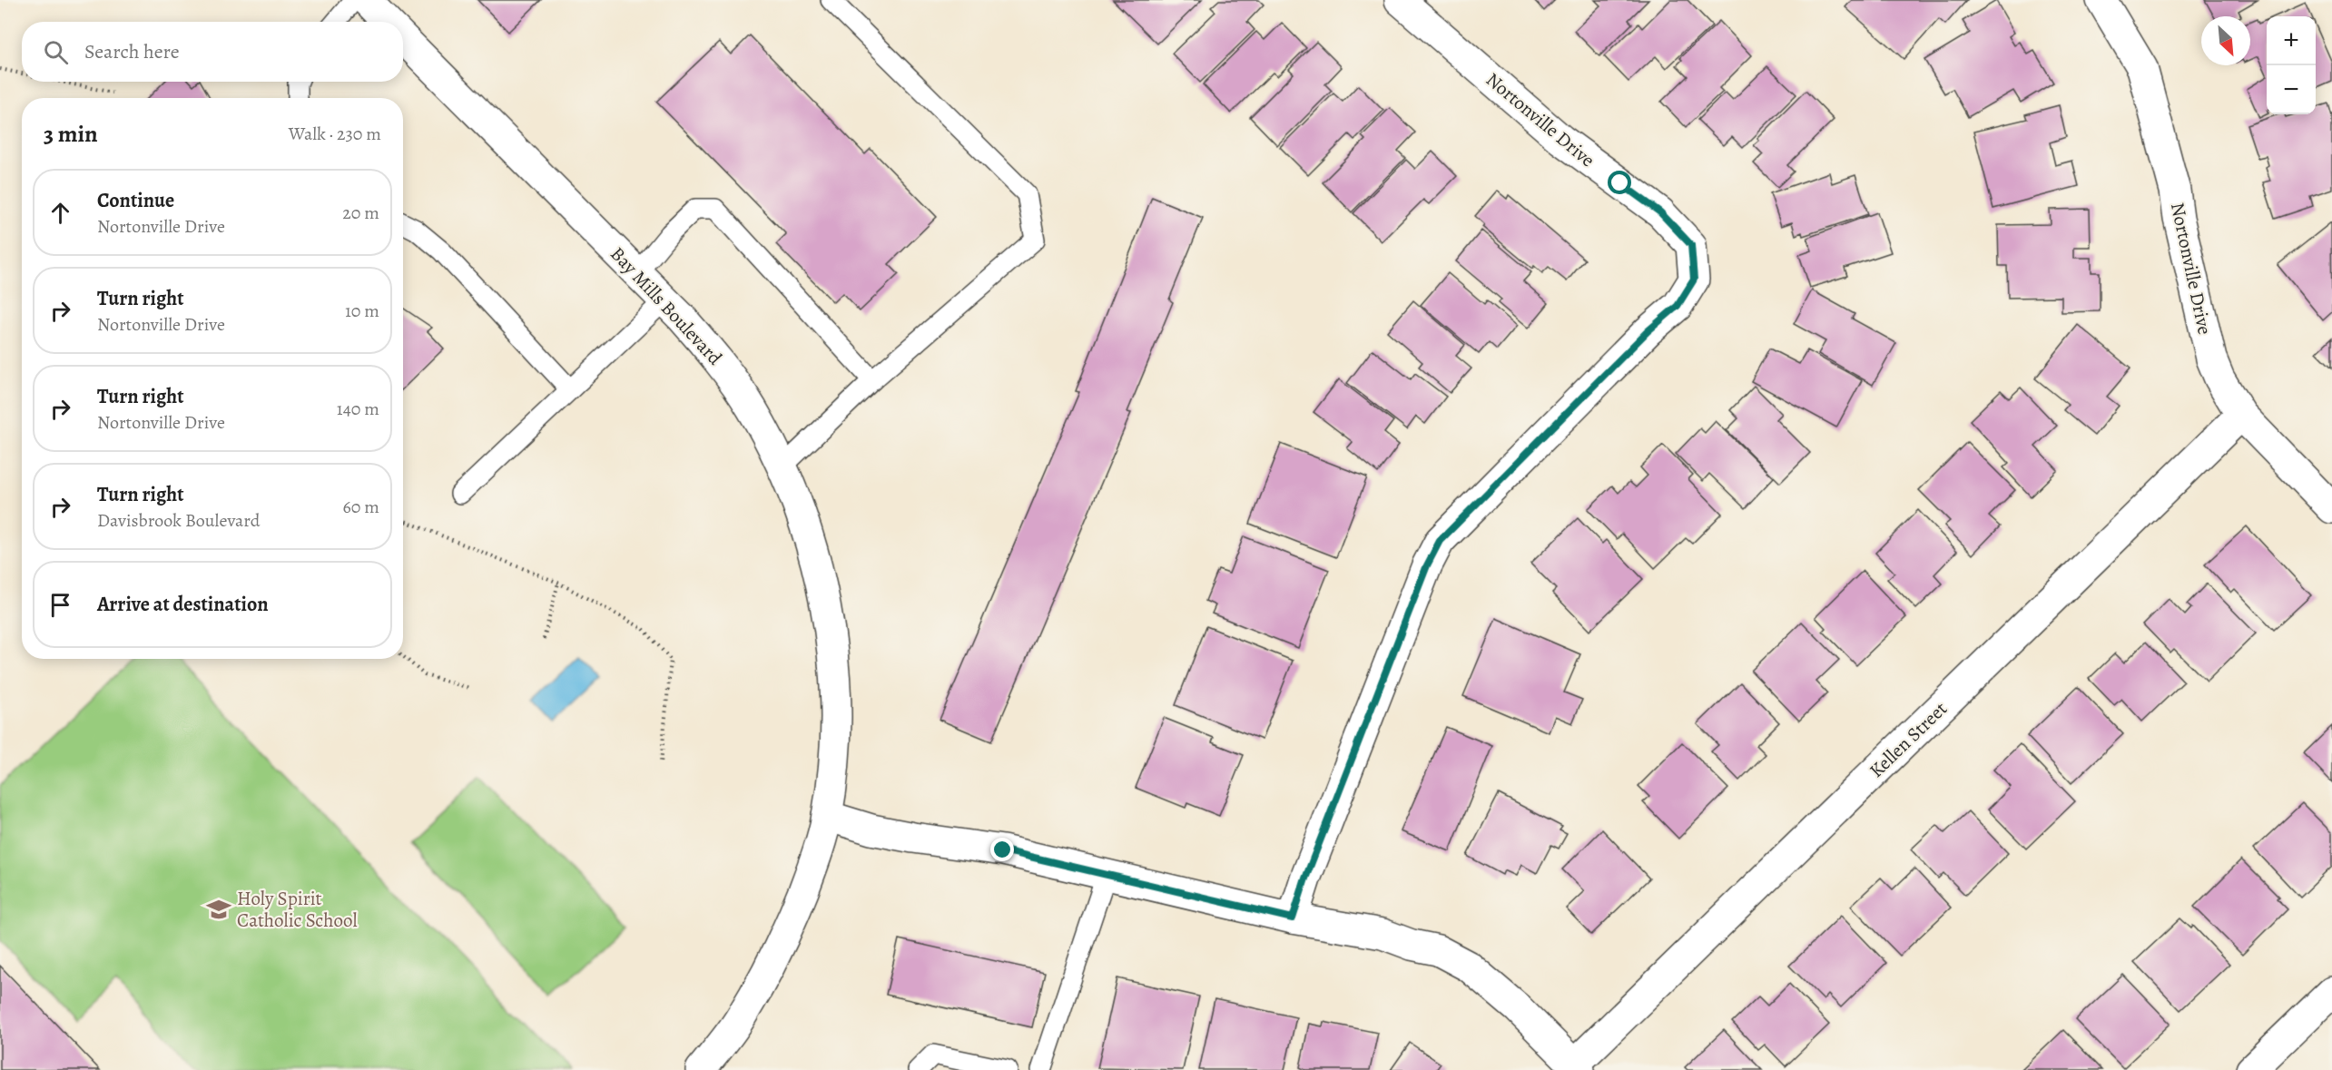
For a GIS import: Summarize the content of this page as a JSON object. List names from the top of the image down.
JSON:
{
  "streets": {
    "street": ["Nortonville Drive", "Bay Mills Boulevard", "Kellen Street"]
  },
  "crossings": [
    ["Nortonville Drive", "Kellen Street"]
  ],
  "places": {
    "school or university": ["Holy Spirit Catholic School"]
  },
  "north": "bottom right",
  "page": {
    "map_buttons": ["+", "−"],
    "search": "Search here",
    "heading": ["3 min", "Walk · 230 m"],
    "list": [
      ["Continue", "Nortonville Drive", "20 m"],
      ["Turn right", "Nortonville Drive", "10 m"],
      ["Turn right", "Nortonville Drive", "140 m"],
      ["Turn right", "Davisbrook Boulevard", "60 m"],
      "Arrive at destination"
    ]
  }
}
